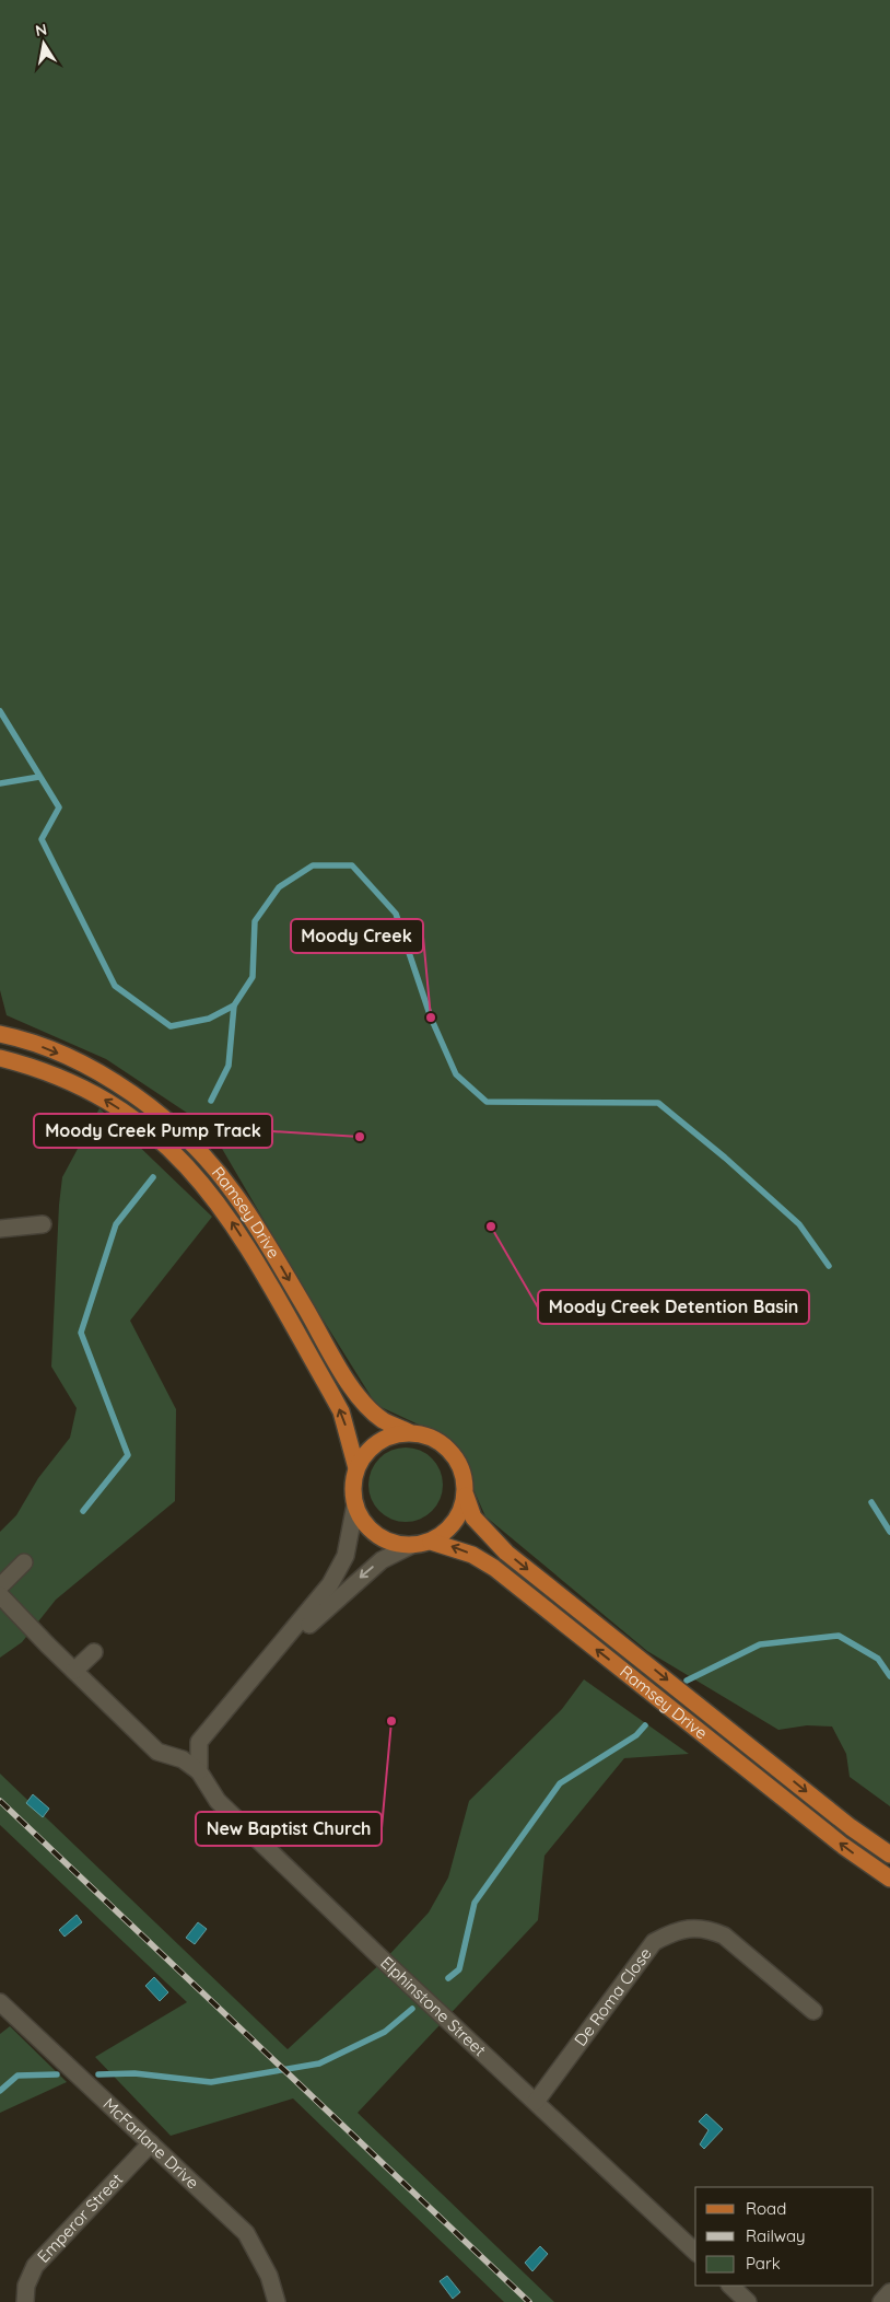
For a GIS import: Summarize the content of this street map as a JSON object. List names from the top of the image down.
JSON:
{
  "streets": {
    "main road": ["Ramsey Drive"],
    "street": [
      "De Roma Close",
      "Elphinstone Street",
      "McFarlane Drive",
      "Emperor Street"
    ]
  },
  "crossings": [
    ["De Roma Close", "Elphinstone Street"],
    ["McFarlane Drive", "Emperor Street"]
  ],
  "places": [
    "Moody Creek",
    "Moody Creek Pump Track",
    "Moody Creek Detention Basin",
    "New Baptist Church"
  ],
  "legend": ["Road", "Railway", "Park"],
  "north": "top"
}
